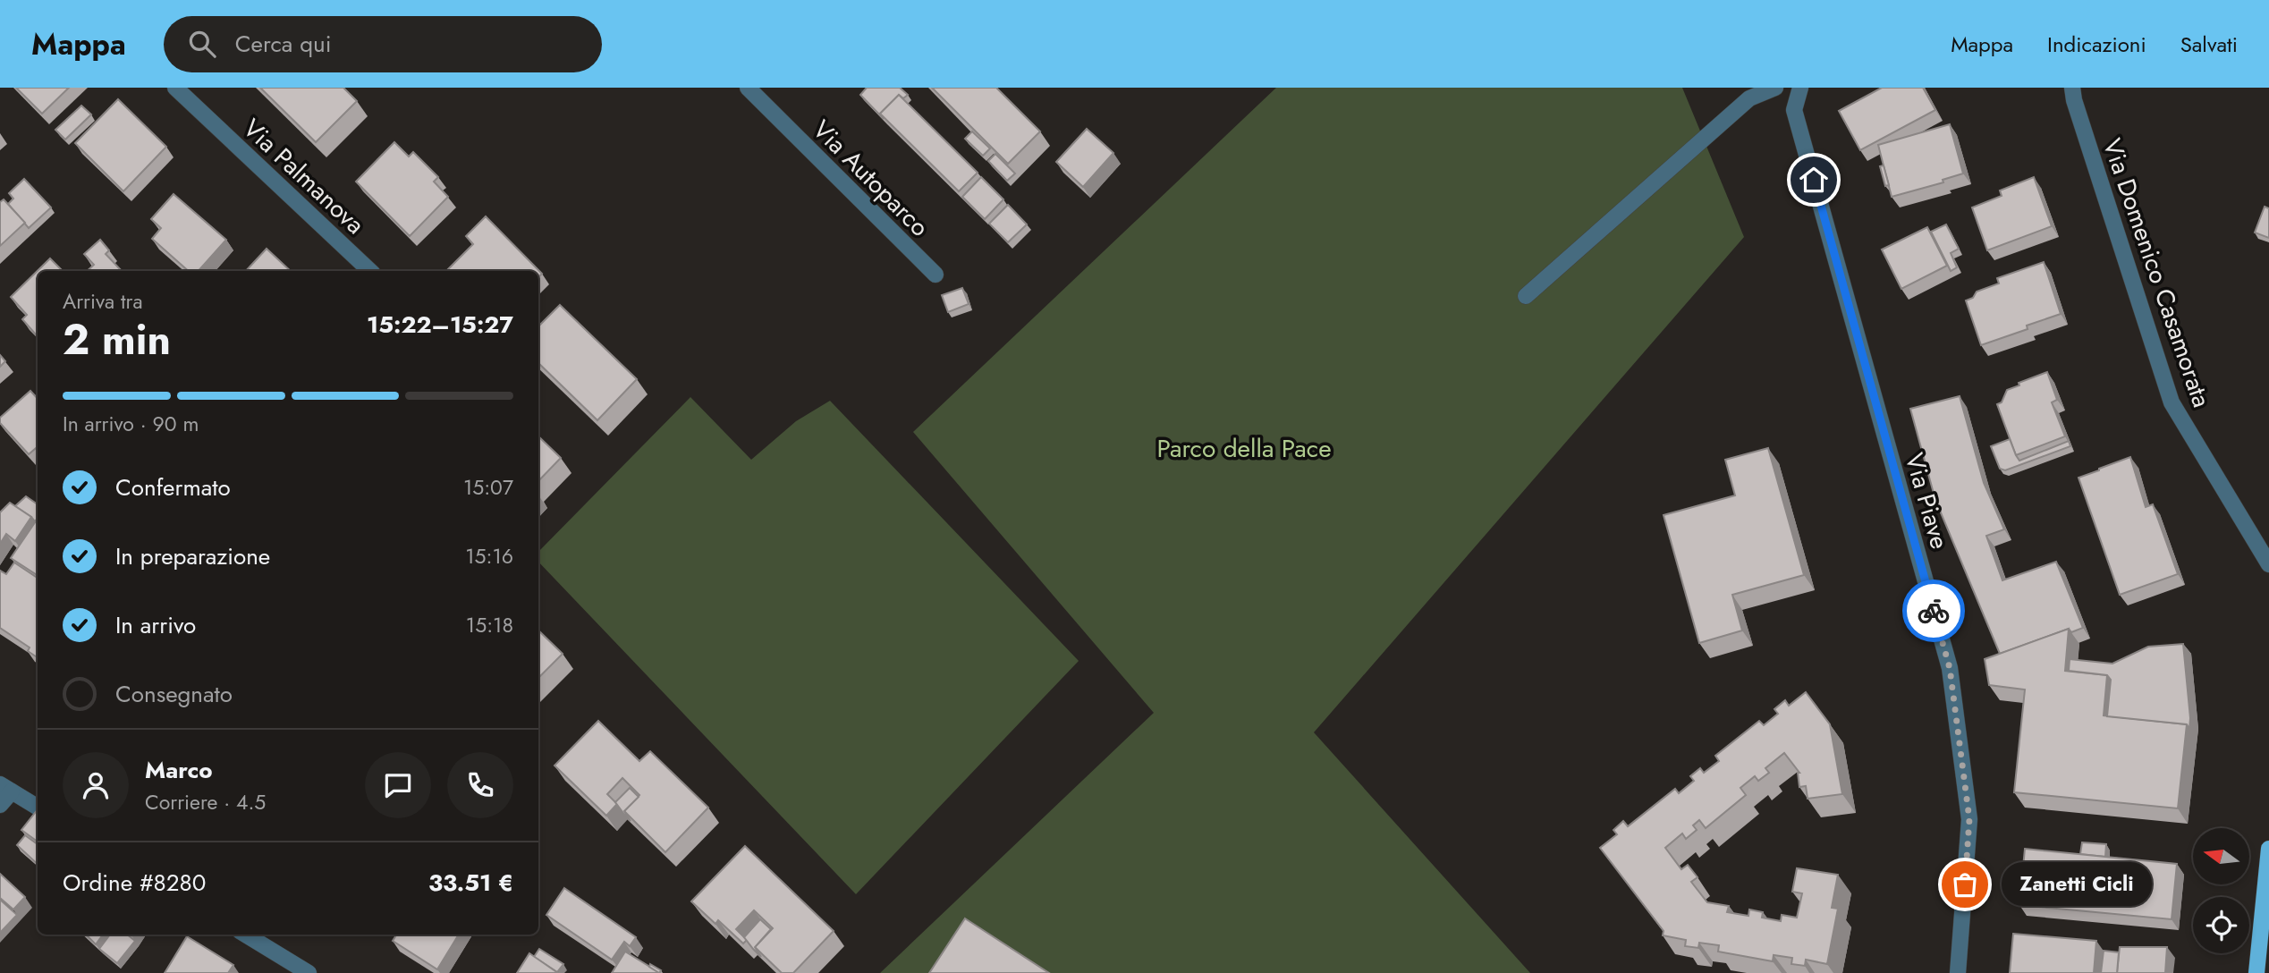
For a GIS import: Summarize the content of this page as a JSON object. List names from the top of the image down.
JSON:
{
  "streets": {
    "street": [
      "Via Palmanova",
      "Via Autoparco",
      "Via Domenico Casamorata",
      "Via Piave"
    ]
  },
  "parks": ["Parco della Pace"],
  "places": ["Zanetti Cicli"],
  "north": "left",
  "page": {
    "header": "Mappa",
    "search": "Cerca qui",
    "nav": ["Mappa", "Indicazioni", "Salvati"],
    "heading": ["2 min", "Arriva tra", "15:22–15:27"],
    "panel": [
      "Marco",
      "Corriere · 4.5",
      "Ordine #8280",
      "33.51 €"
    ],
    "bar": "In arrivo · 90 m",
    "list": [
      ["Confermato", "15:07"],
      ["In preparazione", "15:16"],
      ["In arrivo", "15:18"],
      "Consegnato"
    ],
    "bubble": "Zanetti Cicli"
  }
}
